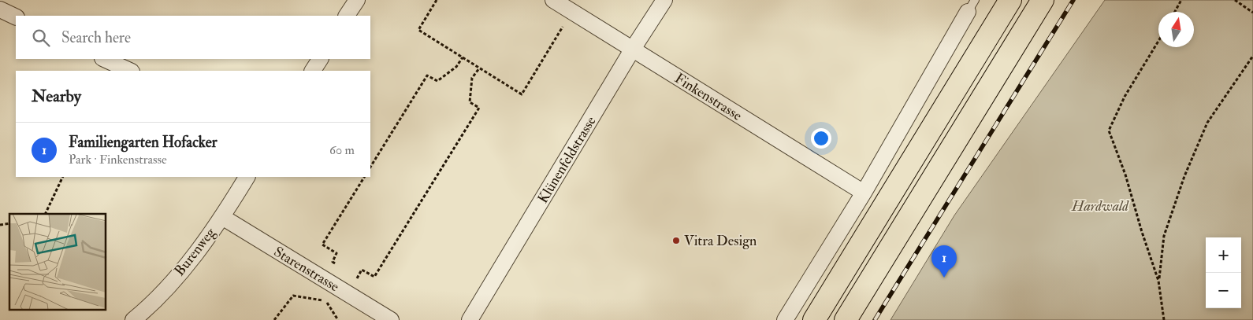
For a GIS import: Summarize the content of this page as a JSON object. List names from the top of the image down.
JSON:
{
  "streets": {
    "street": [
      "Finkenstrasse",
      "Klünenfeldstrasse",
      "Burenweg",
      "Starenstrasse"
    ]
  },
  "crossings": [
    ["Finkenstrasse", "Klünenfeldstrasse"],
    ["Burenweg", "Starenstrasse"]
  ],
  "parks": ["Hardwald"],
  "places": ["Vitra Design"],
  "north": "top",
  "page": {
    "search": "Search here",
    "heading": "Nearby",
    "list": [
      {
        "mark": "1",
        "name": "Familiengarten Hofacker",
        "note": "Park · Finkenstrasse",
        "value": "60 m"
      }
    ],
    "map_buttons": ["+", "−"],
    "pins": "1"
  }
}
